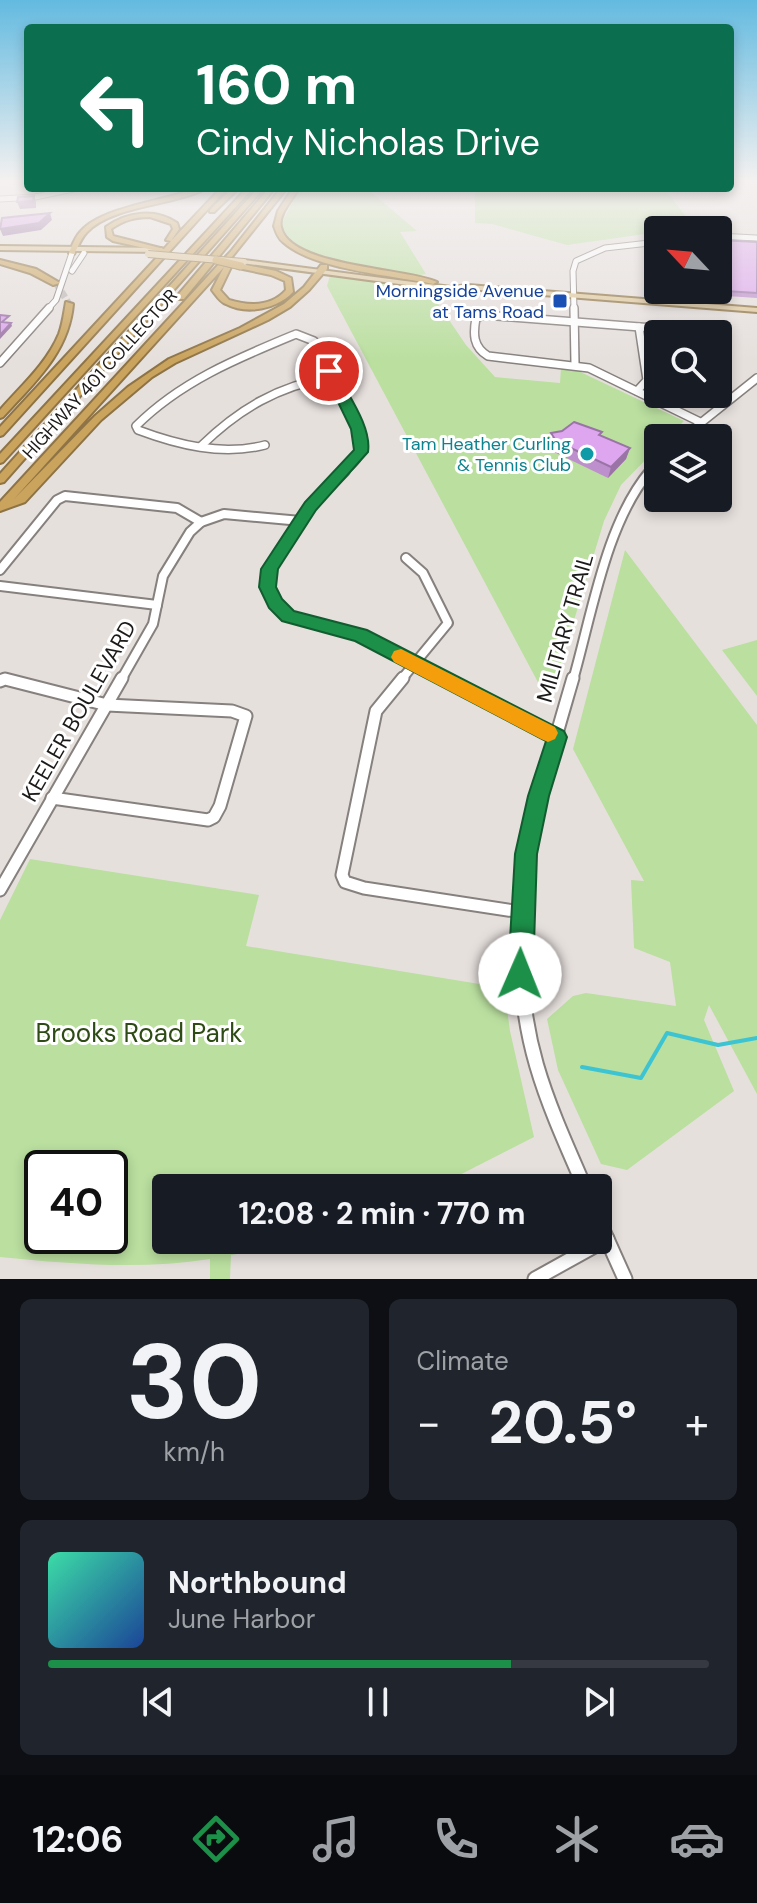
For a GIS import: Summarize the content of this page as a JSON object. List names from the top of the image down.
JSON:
{
  "streets": {
    "highway": ["HIGHWAY 401 COLLECTOR"],
    "street": ["MILITARY TRAIL", "KEELER BOULEVARD"]
  },
  "parks": ["Brooks Road Park"],
  "places": {
    "transit": ["Morningside Avenue at Tams Road"],
    "other": ["Tam Heather Curling & Tennis Club"]
  },
  "north": "top left",
  "page": {
    "turn": ["160 m", "Cindy Nicholas Drive"],
    "limit": "40",
    "trip": "12:08 · 2 min · 770 m",
    "tile": [
      ["30", "km/h"],
      "Climate"
    ],
    "heat": ["−", "20.5°", "+"],
    "song": ["Northbound", "June Harbor"],
    "tabs": "12:06"
  }
}
